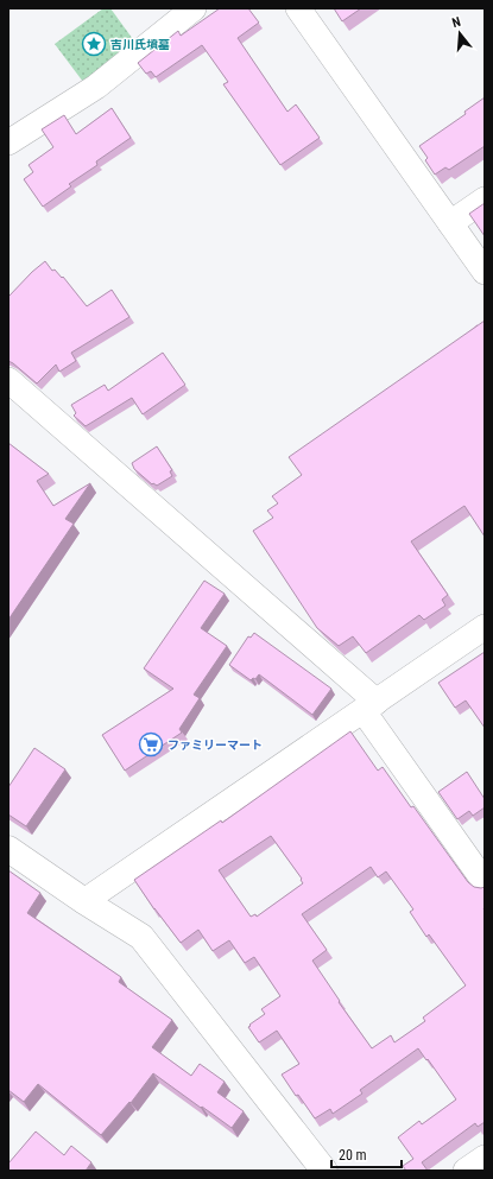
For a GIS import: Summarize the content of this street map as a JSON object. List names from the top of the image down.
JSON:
{
  "places": {
    "place": ["吉川氏墳墓"],
    "supermarket": ["ファミリーマート"]
  },
  "scale_bar": "20 m",
  "north": "top"
}
